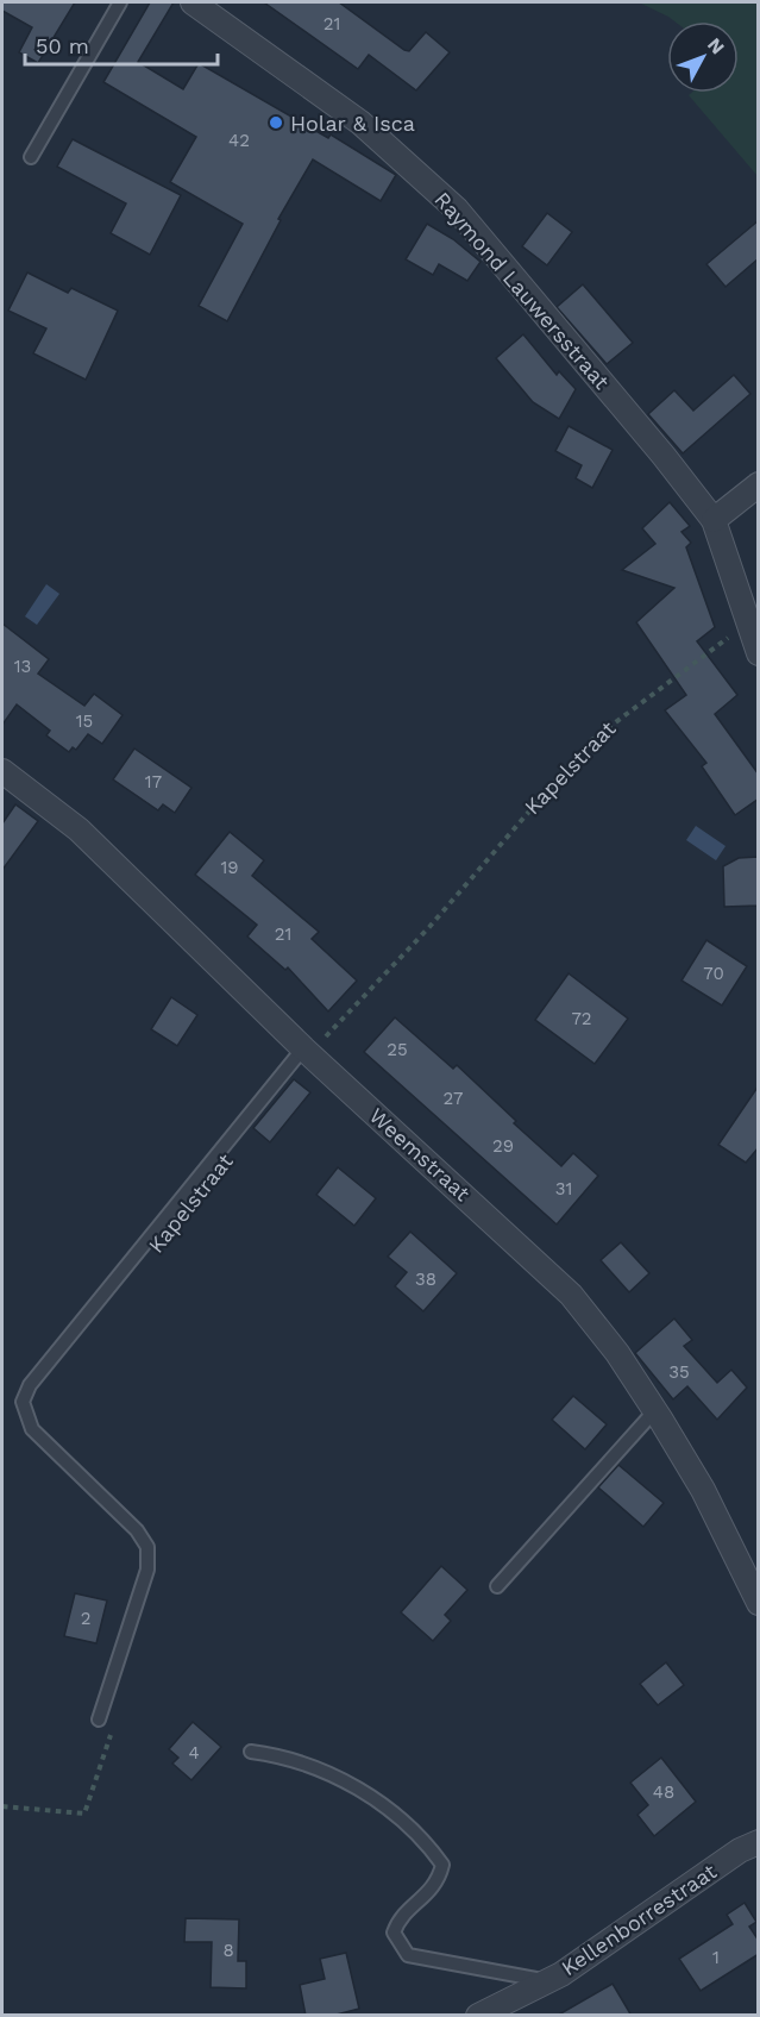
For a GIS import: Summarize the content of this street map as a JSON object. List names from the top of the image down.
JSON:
{
  "streets": {
    "street": ["Raymond Lauwersstraat", "Weemstraat", "Kellenborrestraat"],
    "lane": ["Kapelstraat"]
  },
  "crossings": [
    ["Raymond Lauwersstraat", "Kapelstraat"],
    ["Kapelstraat", "Weemstraat"]
  ],
  "places": ["Holar & Isca"],
  "house_numbers": [
    "21",
    "42",
    "13",
    "15",
    "17",
    "19",
    "21",
    "70",
    "72",
    "25",
    "27",
    "29",
    "31",
    "38",
    "35",
    "2",
    "4",
    "48",
    "8",
    "1"
  ],
  "scale_bar": "50 m",
  "north": "top right"
}
